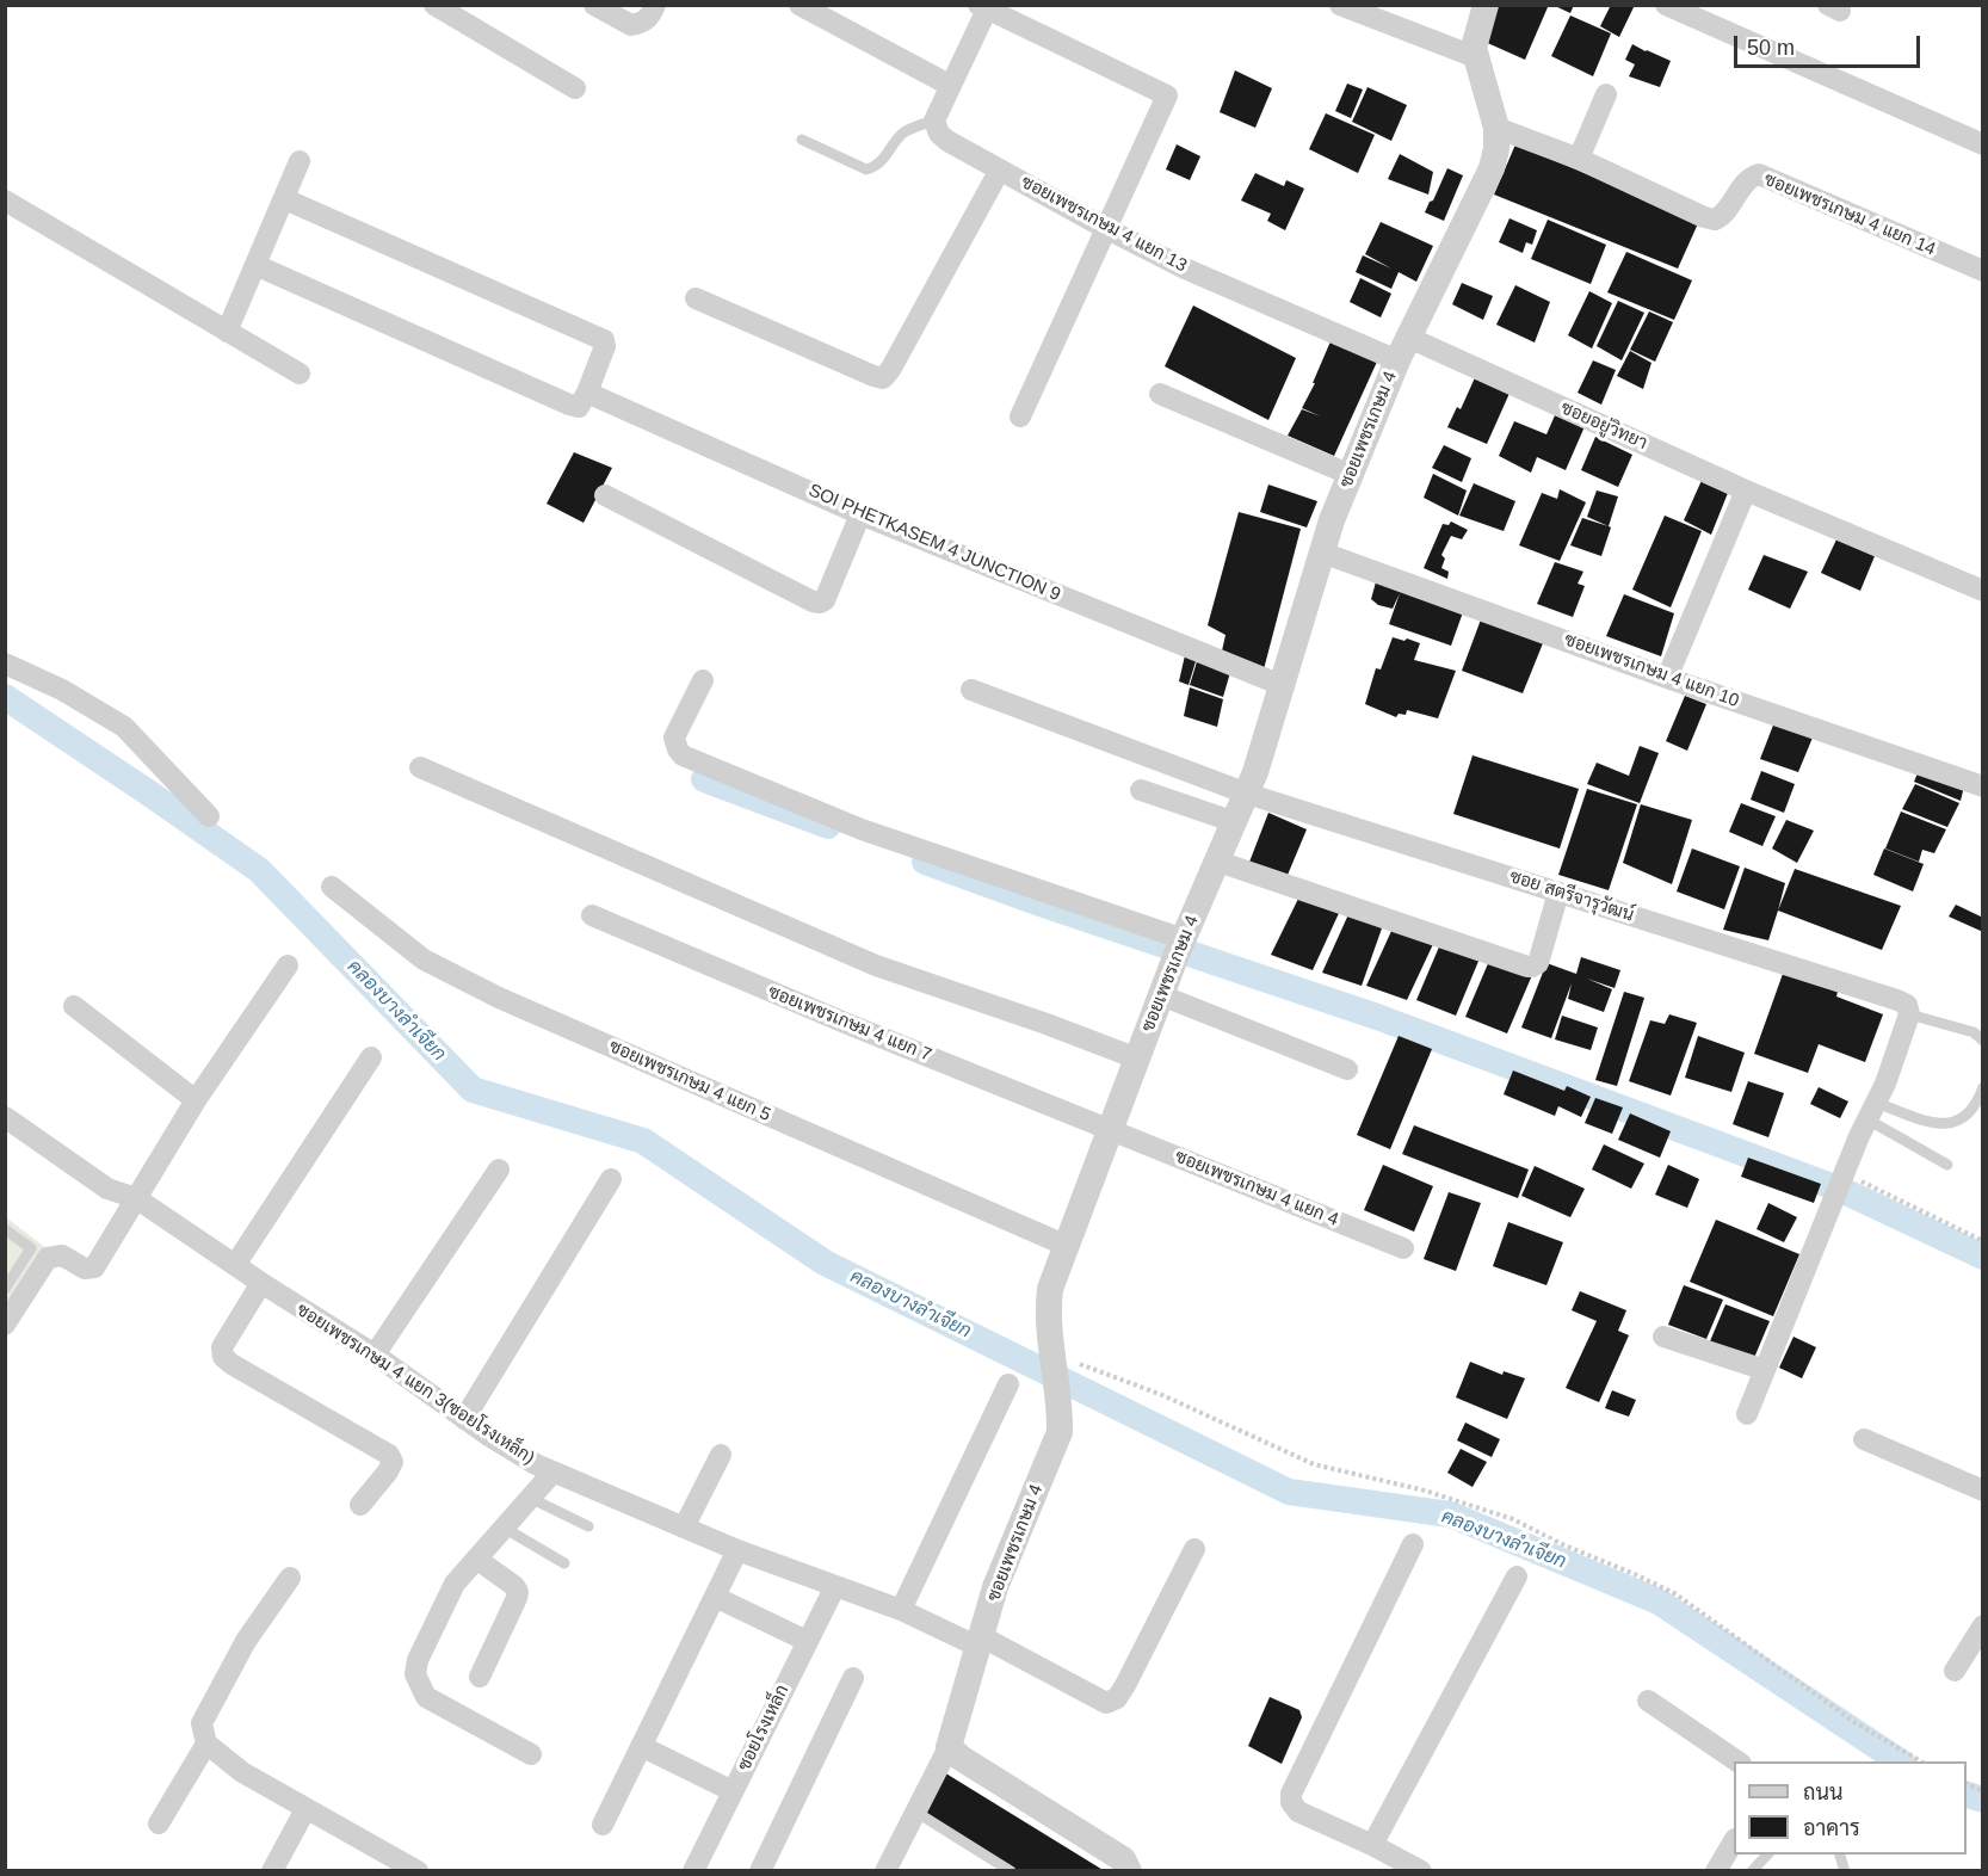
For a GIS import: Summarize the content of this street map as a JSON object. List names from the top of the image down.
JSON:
{
  "streets": {
    "street": [
      "ซอยเพชรเกษม 4 แยก 14",
      "ซอยเพชรเกษม 4 แยก 13",
      "ซอยอยู่วิทยา",
      "ซอยเพชรเกษม 4",
      "SOI PHETKASEM 4 JUNCTION 9",
      "ซอยเพชรเกษม 4 แยก 10",
      "ซอย สตรีจารุวัฒน์",
      "ซอยเพชรเกษม 4 แยก 7",
      "ซอยเพชรเกษม 4 แยก 5",
      "ซอยเพชรเกษม 4 แยก 4",
      "ซอยเพชรเกษม 4 แยก 3(ซอยโรงเหล็ก)",
      "ซอยโรงเหล็ก"
    ]
  },
  "crossings": [
    ["ซอยเพชรเกษม 4 แยก 14", "ซอยเพชรเกษม 4"],
    ["ซอยเพชรเกษม 4 แยก 13", "ซอยอยู่วิทยา"],
    ["ซอยเพชรเกษม 4 แยก 13", "ซอยเพชรเกษม 4"],
    ["ซอยอยู่วิทยา", "ซอยเพชรเกษม 4"],
    ["ซอยเพชรเกษม 4", "SOI PHETKASEM 4 JUNCTION 9"],
    ["ซอยเพชรเกษม 4", "ซอยเพชรเกษม 4 แยก 10"],
    ["ซอยเพชรเกษม 4", "ซอย สตรีจารุวัฒน์"],
    ["ซอยเพชรเกษม 4", "ซอยเพชรเกษม 4 แยก 7"],
    ["ซอยเพชรเกษม 4", "ซอยเพชรเกษม 4 แยก 5"],
    ["ซอยเพชรเกษม 4", "ซอยเพชรเกษม 4 แยก 4"],
    ["ซอยเพชรเกษม 4", "ซอยเพชรเกษม 4 แยก 3(ซอยโรงเหล็ก)"],
    ["ซอยเพชรเกษม 4 แยก 7", "ซอยเพชรเกษม 4 แยก 4"],
    ["ซอยเพชรเกษม 4 แยก 3(ซอยโรงเหล็ก)", "ซอยโรงเหล็ก"]
  ],
  "water": ["คลองบางลำเจียก"],
  "legend": ["ถนน", "อาคาร"],
  "scale_bar": "50 m"
}
